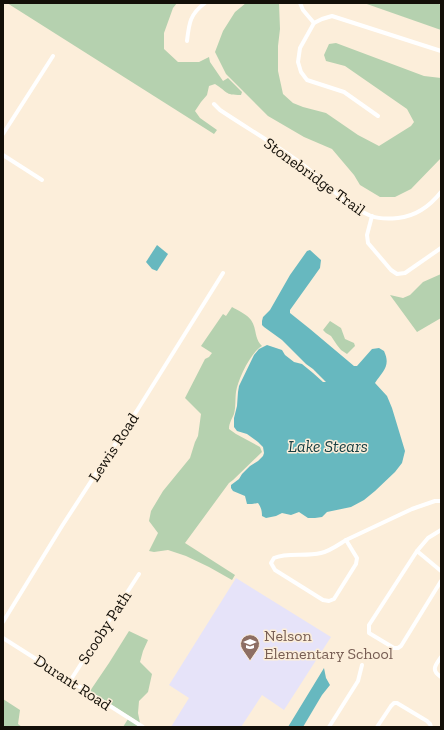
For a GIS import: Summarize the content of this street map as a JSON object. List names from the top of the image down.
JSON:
{
  "streets": {
    "street": [
      "Stonebridge Trail",
      "Lewis Road",
      "Scooby Path",
      "Durant Road"
    ]
  },
  "crossings": [
    ["Scooby Path", "Durant Road"]
  ],
  "water": ["Lake Stears"],
  "places": {
    "school or university": ["Nelson Elementary School"]
  }
}
